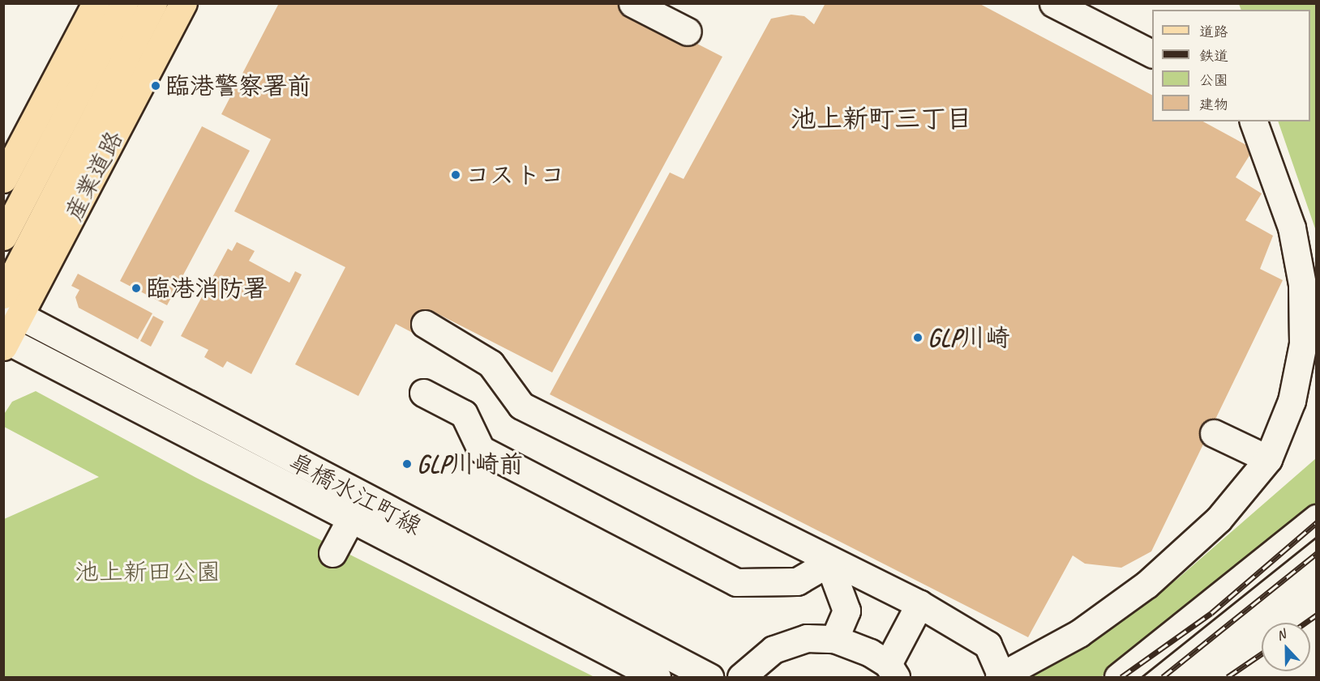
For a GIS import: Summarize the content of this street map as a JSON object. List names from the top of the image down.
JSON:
{
  "streets": {
    "main road": ["産業道路"],
    "street": ["皐橋水江町線"]
  },
  "crossings": [
    ["産業道路", "皐橋水江町線"]
  ],
  "districts": ["池上新町三丁目"],
  "parks": ["池上新田公園"],
  "places": [
    "臨港警察署前",
    "コストコ",
    "臨港消防署",
    "GLP川崎",
    "GLP川崎前"
  ],
  "legend": [
    "道路",
    "鉄道",
    "公園",
    "建物"
  ],
  "north": "top"
}
